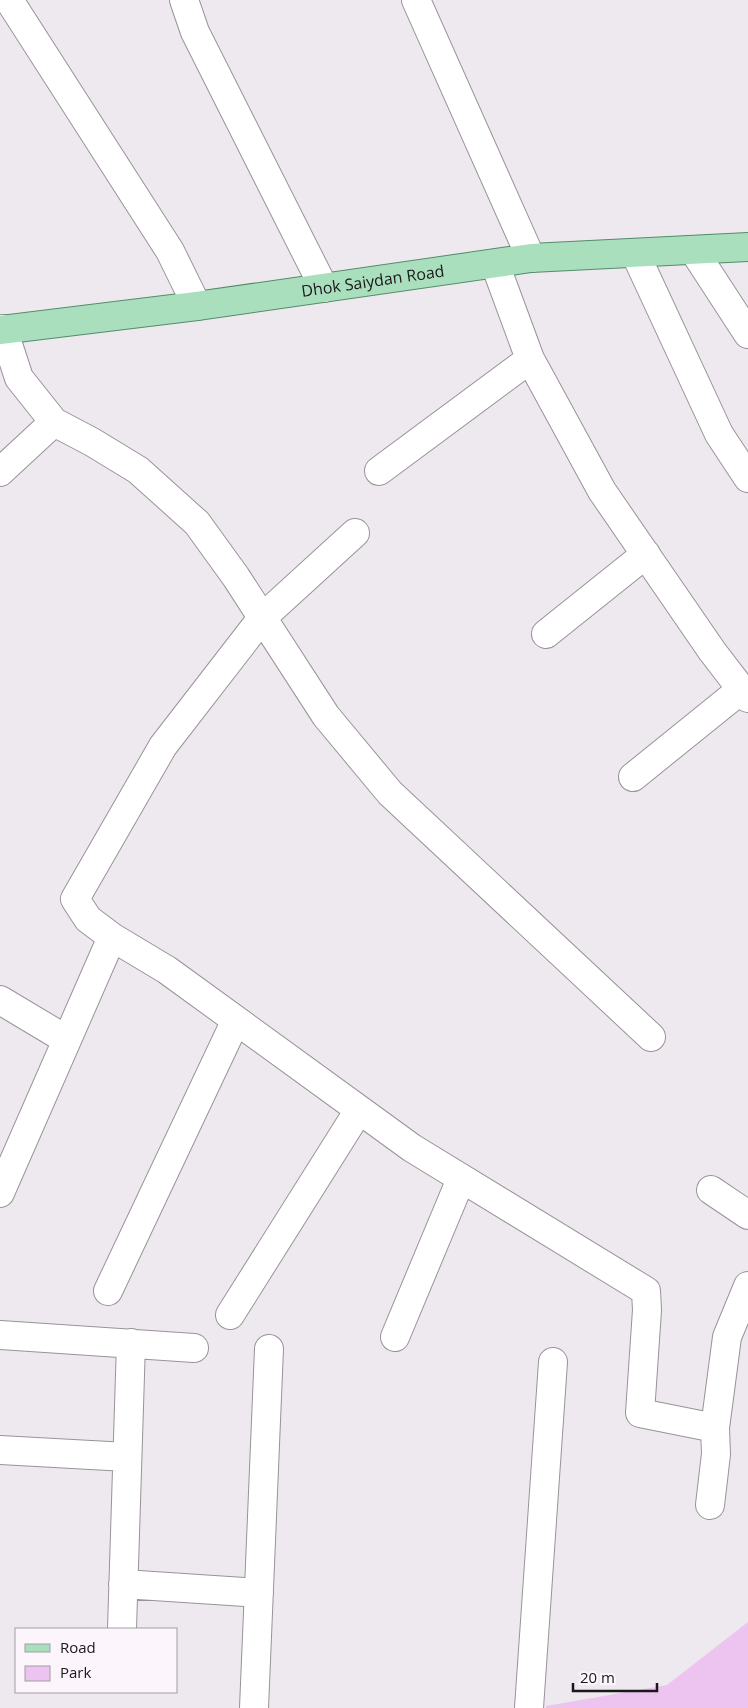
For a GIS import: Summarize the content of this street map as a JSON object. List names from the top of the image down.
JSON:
{
  "streets": {
    "main road": ["Dhok Saiydan Road"]
  },
  "legend": ["Road", "Park"],
  "scale_bar": "20 m"
}
